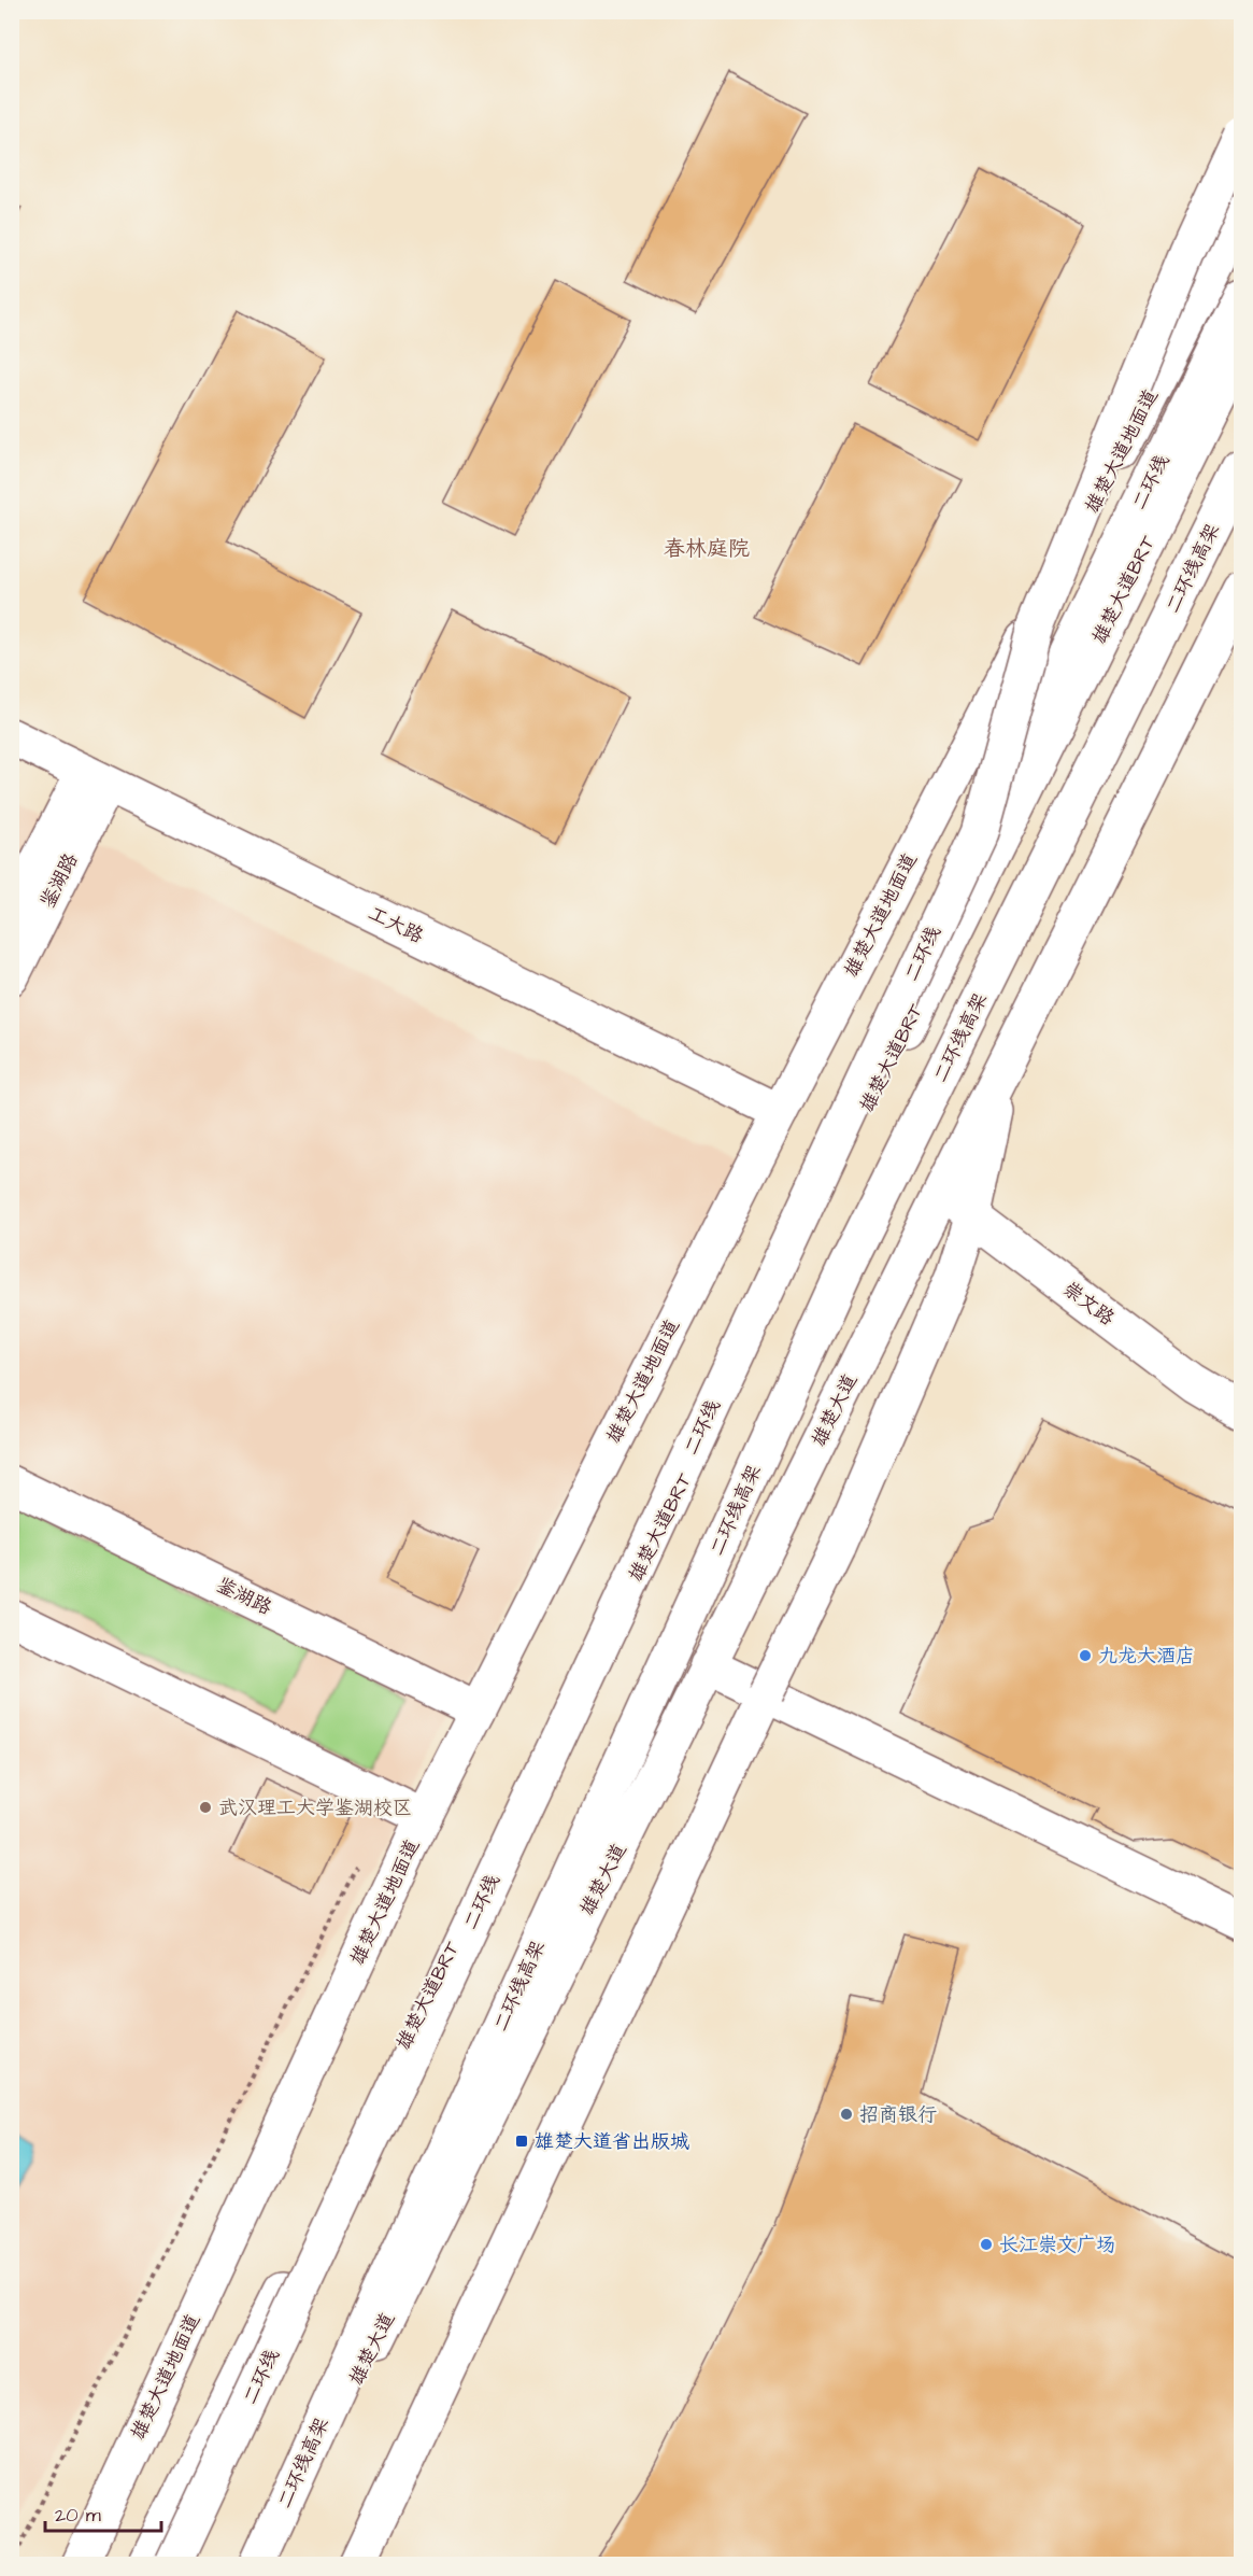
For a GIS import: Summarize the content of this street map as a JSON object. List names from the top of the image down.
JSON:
{
  "streets": {
    "main road": [
      "雄楚大道地面道",
      "二环线",
      "二环线高架",
      "雄楚大道BRT",
      "鉴湖路",
      "工大路",
      "崇文路",
      "雄楚大道"
    ]
  },
  "crossings": [
    ["雄楚大道地面道", "鉴湖路"],
    ["雄楚大道地面道", "工大路"],
    ["二环线高架", "雄楚大道"],
    ["鉴湖路", "工大路"],
    ["崇文路", "雄楚大道"]
  ],
  "districts": ["春林庭院"],
  "places": {
    "other": [
      "九龙大酒店",
      "武汉理工大学鉴湖校区",
      "招商银行",
      "长江崇文广场"
    ],
    "transit": ["雄楚大道省出版城"]
  },
  "scale_bar": "20 m"
}
